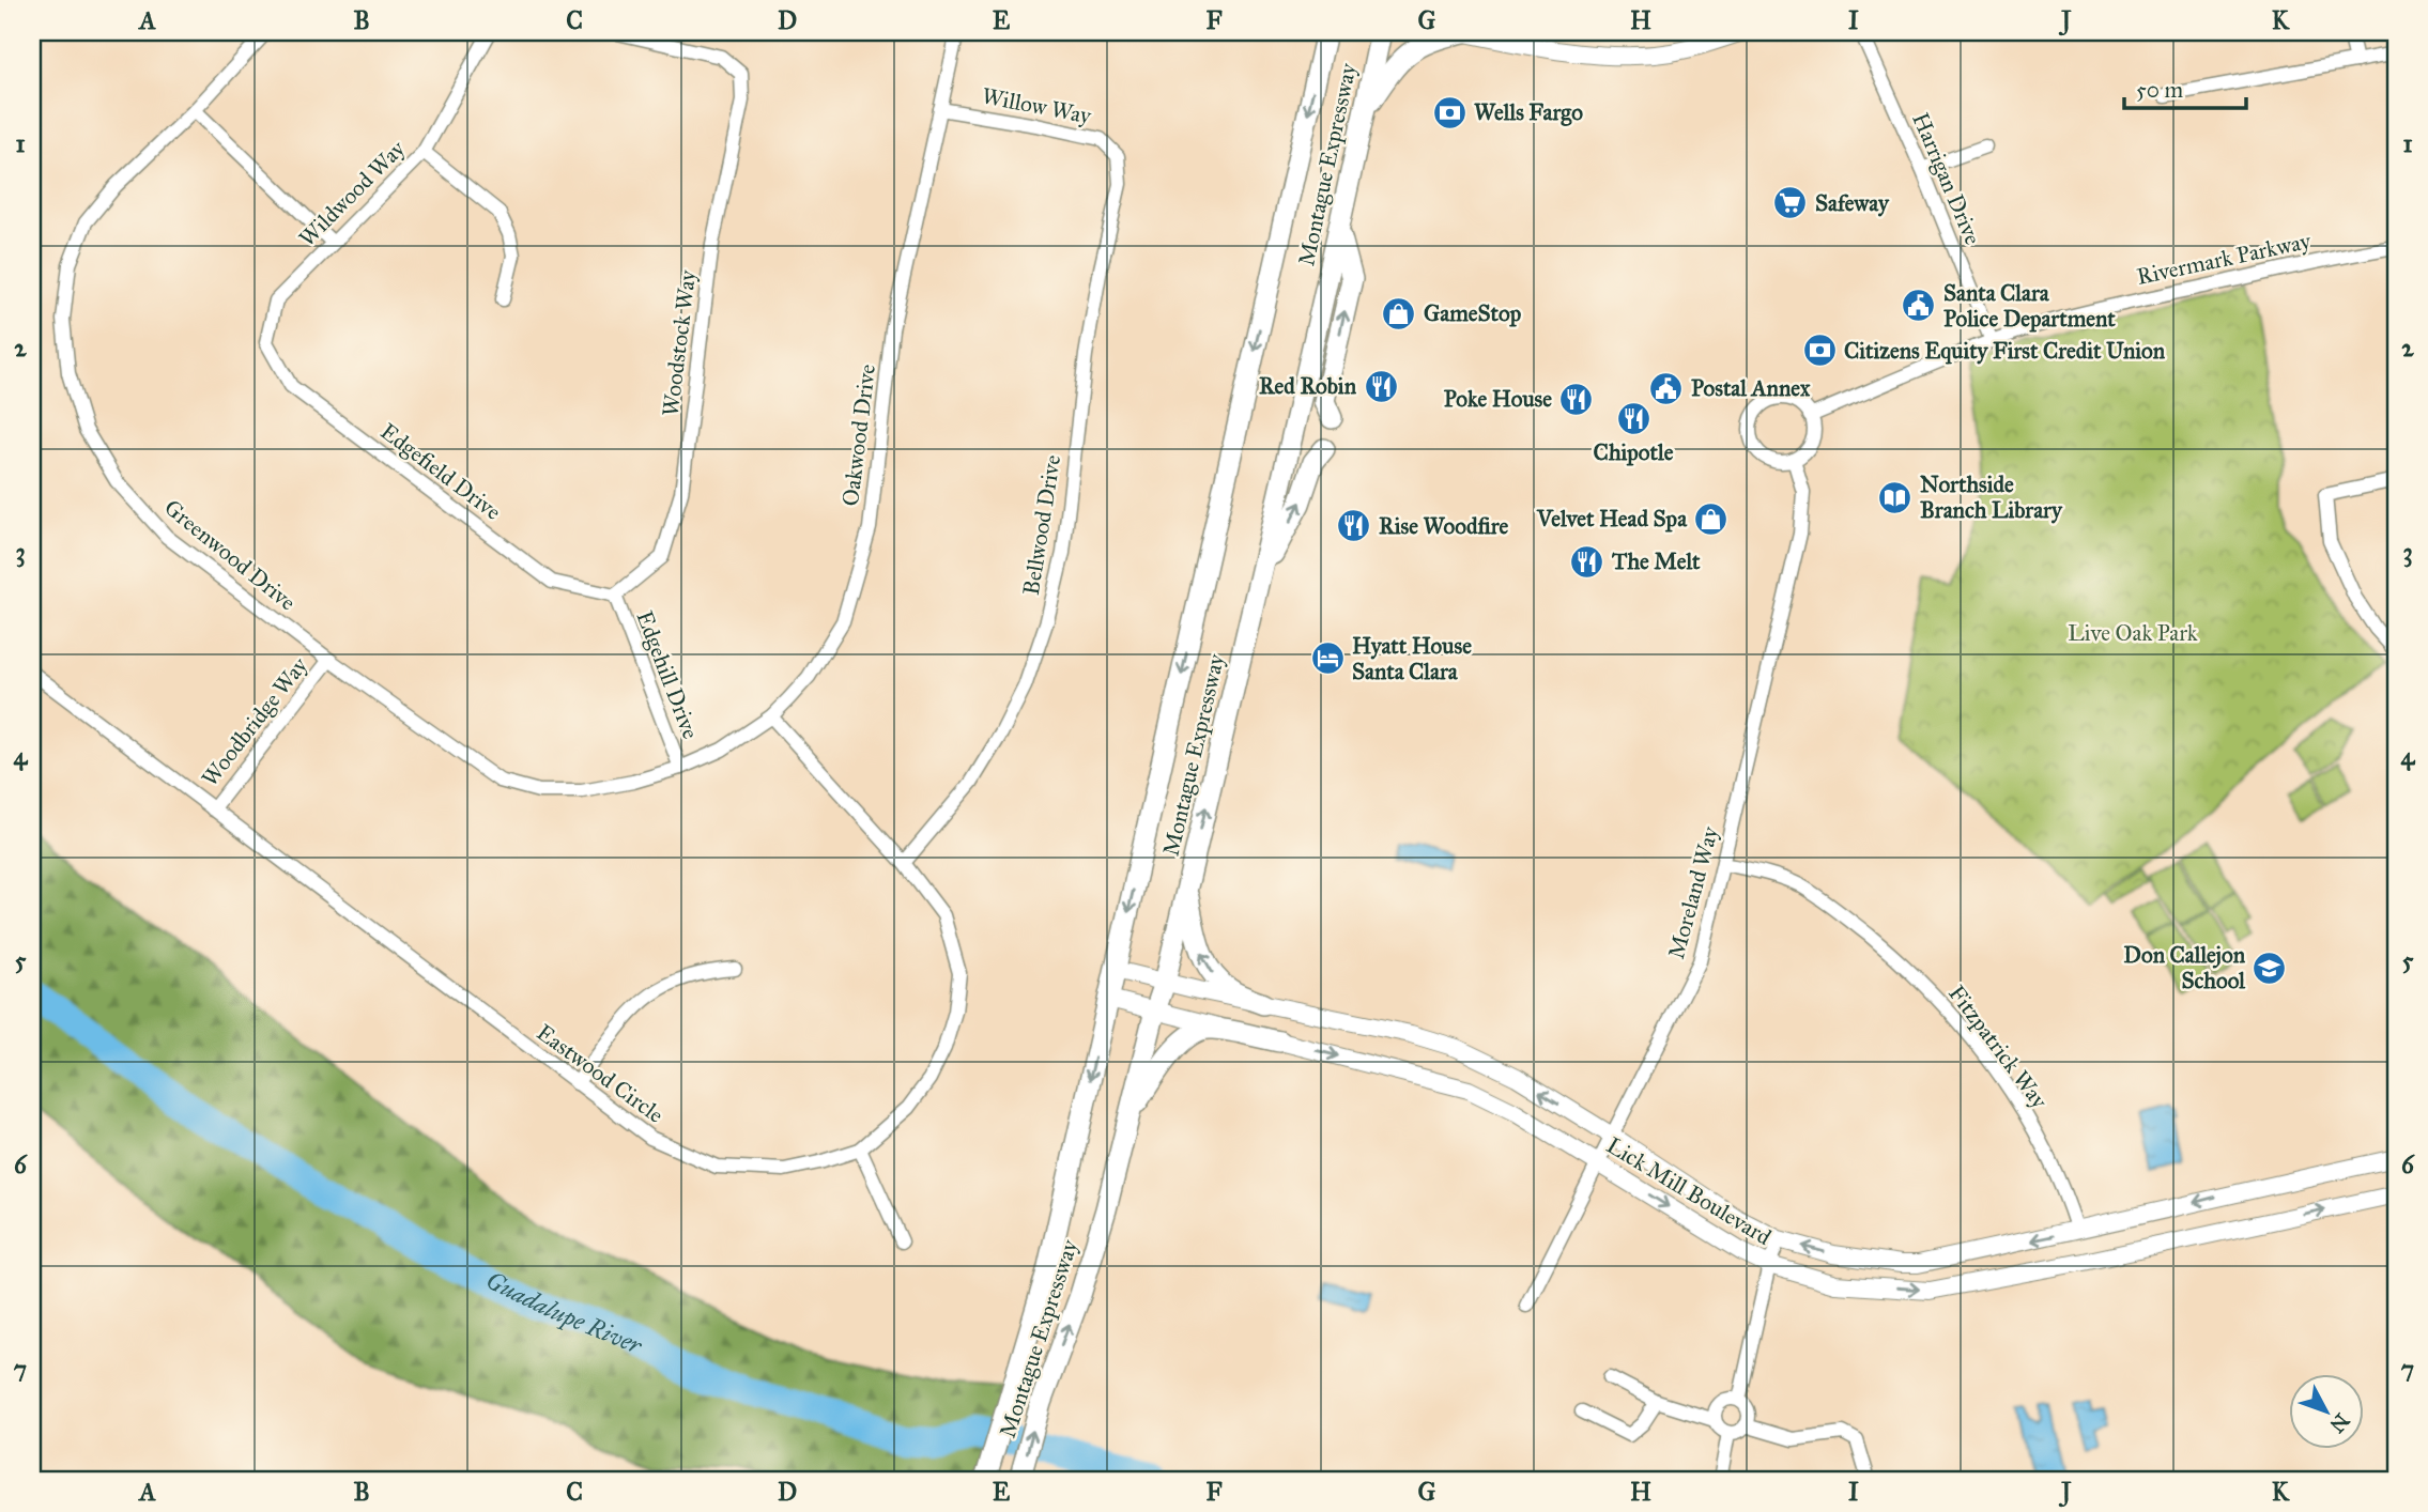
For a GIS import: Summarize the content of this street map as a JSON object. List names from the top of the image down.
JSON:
{
  "streets": {
    "highway": ["Montague Expressway"],
    "main road": ["Lick Mill Boulevard"],
    "street": [
      "Willow Way",
      "Harrigan Drive",
      "Wildwood Way",
      "Rivermark Parkway",
      "Woodstock Way",
      "Oakwood Drive",
      "Edgefield Drive",
      "Bellwood Drive",
      "Greenwood Drive",
      "Edgehill Drive",
      "Woodbridge Way",
      "Moreland Way",
      "Fitzpatrick Way",
      "Eastwood Circle"
    ]
  },
  "crossings": [
    ["Willow Way", "Oakwood Drive"],
    ["Willow Way", "Bellwood Drive"],
    ["Montague Expressway", "Lick Mill Boulevard"],
    ["Harrigan Drive", "Rivermark Parkway"],
    ["Wildwood Way", "Edgefield Drive"],
    ["Rivermark Parkway", "Moreland Way"],
    ["Woodstock Way", "Edgefield Drive"],
    ["Woodstock Way", "Edgehill Drive"],
    ["Oakwood Drive", "Greenwood Drive"],
    ["Oakwood Drive", "Edgehill Drive"],
    ["Oakwood Drive", "Eastwood Circle"],
    ["Edgefield Drive", "Edgehill Drive"],
    ["Bellwood Drive", "Eastwood Circle"],
    ["Greenwood Drive", "Edgehill Drive"],
    ["Greenwood Drive", "Woodbridge Way"],
    ["Woodbridge Way", "Eastwood Circle"],
    ["Moreland Way", "Fitzpatrick Way"],
    ["Moreland Way", "Lick Mill Boulevard"],
    ["Fitzpatrick Way", "Lick Mill Boulevard"]
  ],
  "water": ["Guadalupe River"],
  "parks": ["Live Oak Park"],
  "places": {
    "bank": ["Wells Fargo", "Citizens Equity First Credit Union"],
    "supermarket": ["Safeway"],
    "public building": ["Santa Clara Police Department", "Postal Annex"],
    "shop": ["GameStop", "Velvet Head Spa"],
    "restaurant": [
      "Red Robin",
      "Poke House",
      "Chipotle",
      "Rise Woodfire",
      "The Melt"
    ],
    "library": ["Northside Branch Library"],
    "hotel": ["Hyatt House Santa Clara"],
    "school or university": ["Don Callejon School"]
  },
  "scale_bar": "50 m",
  "north": "bottom right",
  "grid": {
    "columns": [
      "A",
      "B",
      "C",
      "D",
      "E",
      "F",
      "G",
      "H",
      "I",
      "J",
      "K"
    ],
    "rows": [
      "1",
      "2",
      "3",
      "4",
      "5",
      "6",
      "7"
    ]
  }
}
